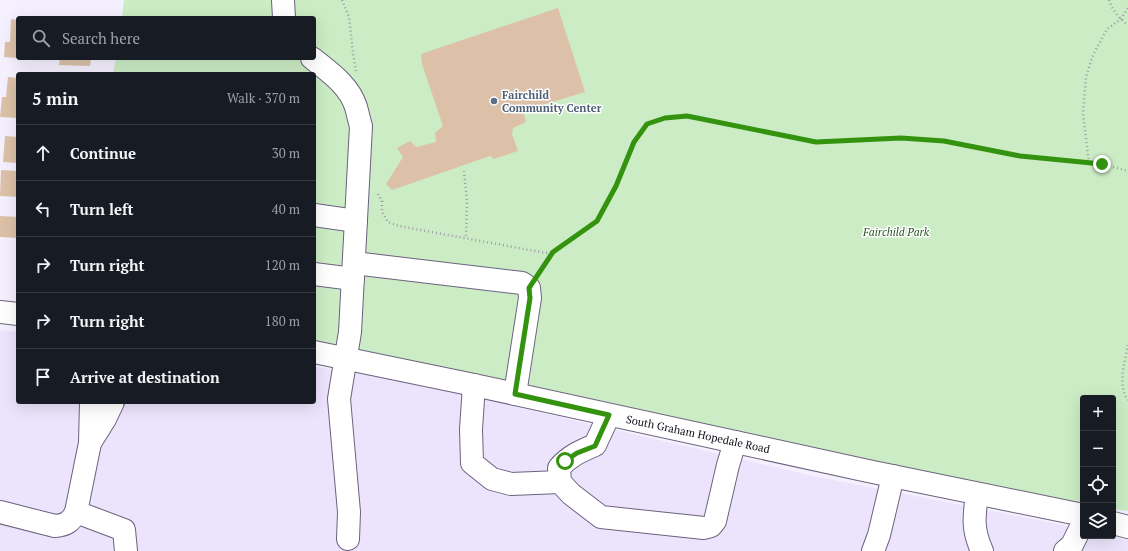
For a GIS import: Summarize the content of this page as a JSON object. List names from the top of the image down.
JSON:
{
  "streets": {
    "street": ["South Graham Hopedale Road"]
  },
  "parks": ["Fairchild Park"],
  "places": ["Fairchild Community Center"],
  "page": {
    "search": "Search here",
    "heading": ["5 min", "Walk · 370 m"],
    "list": [
      ["Continue", "30 m"],
      ["Turn left", "40 m"],
      ["Turn right", "120 m"],
      ["Turn right", "180 m"],
      "Arrive at destination"
    ],
    "map_buttons": ["+", "−"]
  }
}
